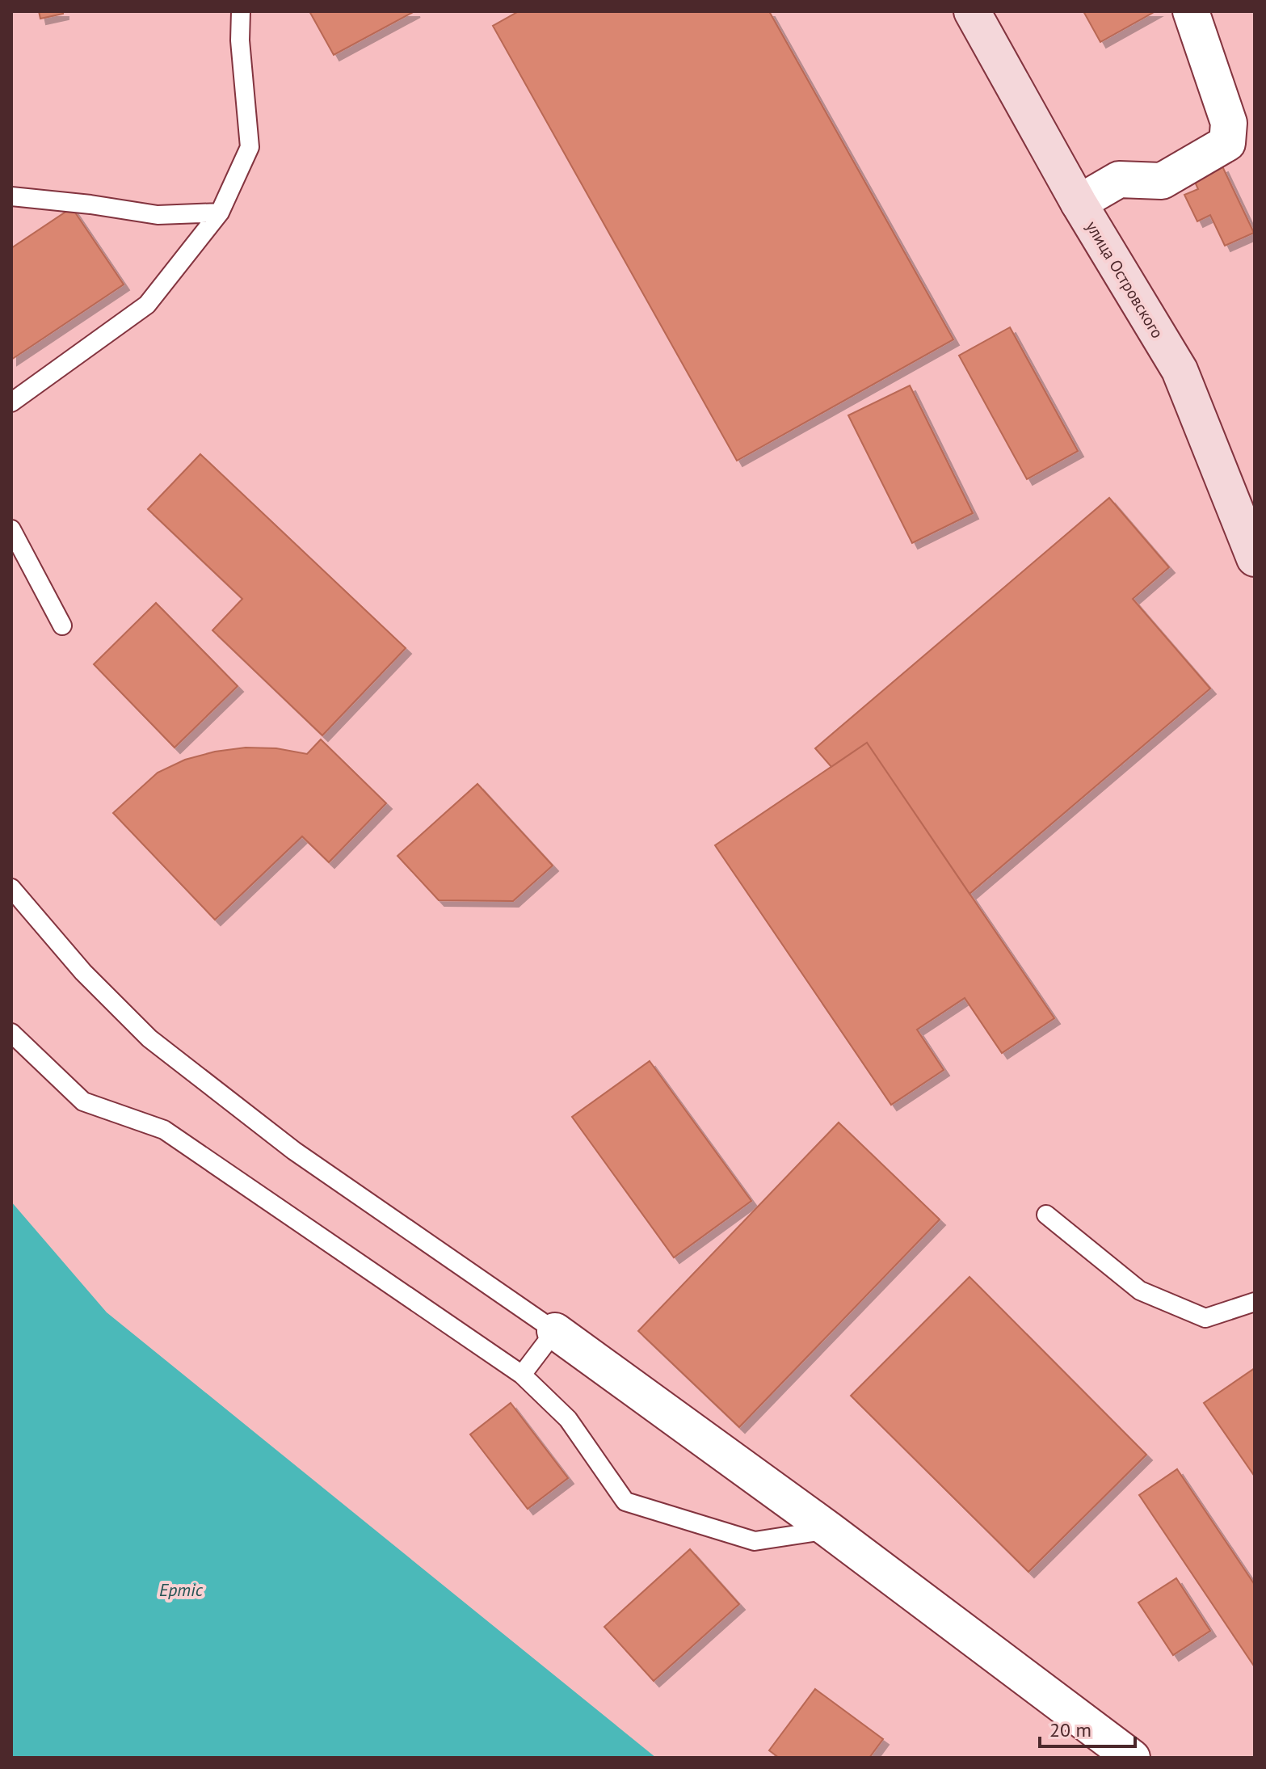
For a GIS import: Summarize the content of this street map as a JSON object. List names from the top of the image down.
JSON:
{
  "streets": {
    "main road": ["улица Островского"]
  },
  "water": ["Ертіс"],
  "scale_bar": "20 m"
}
